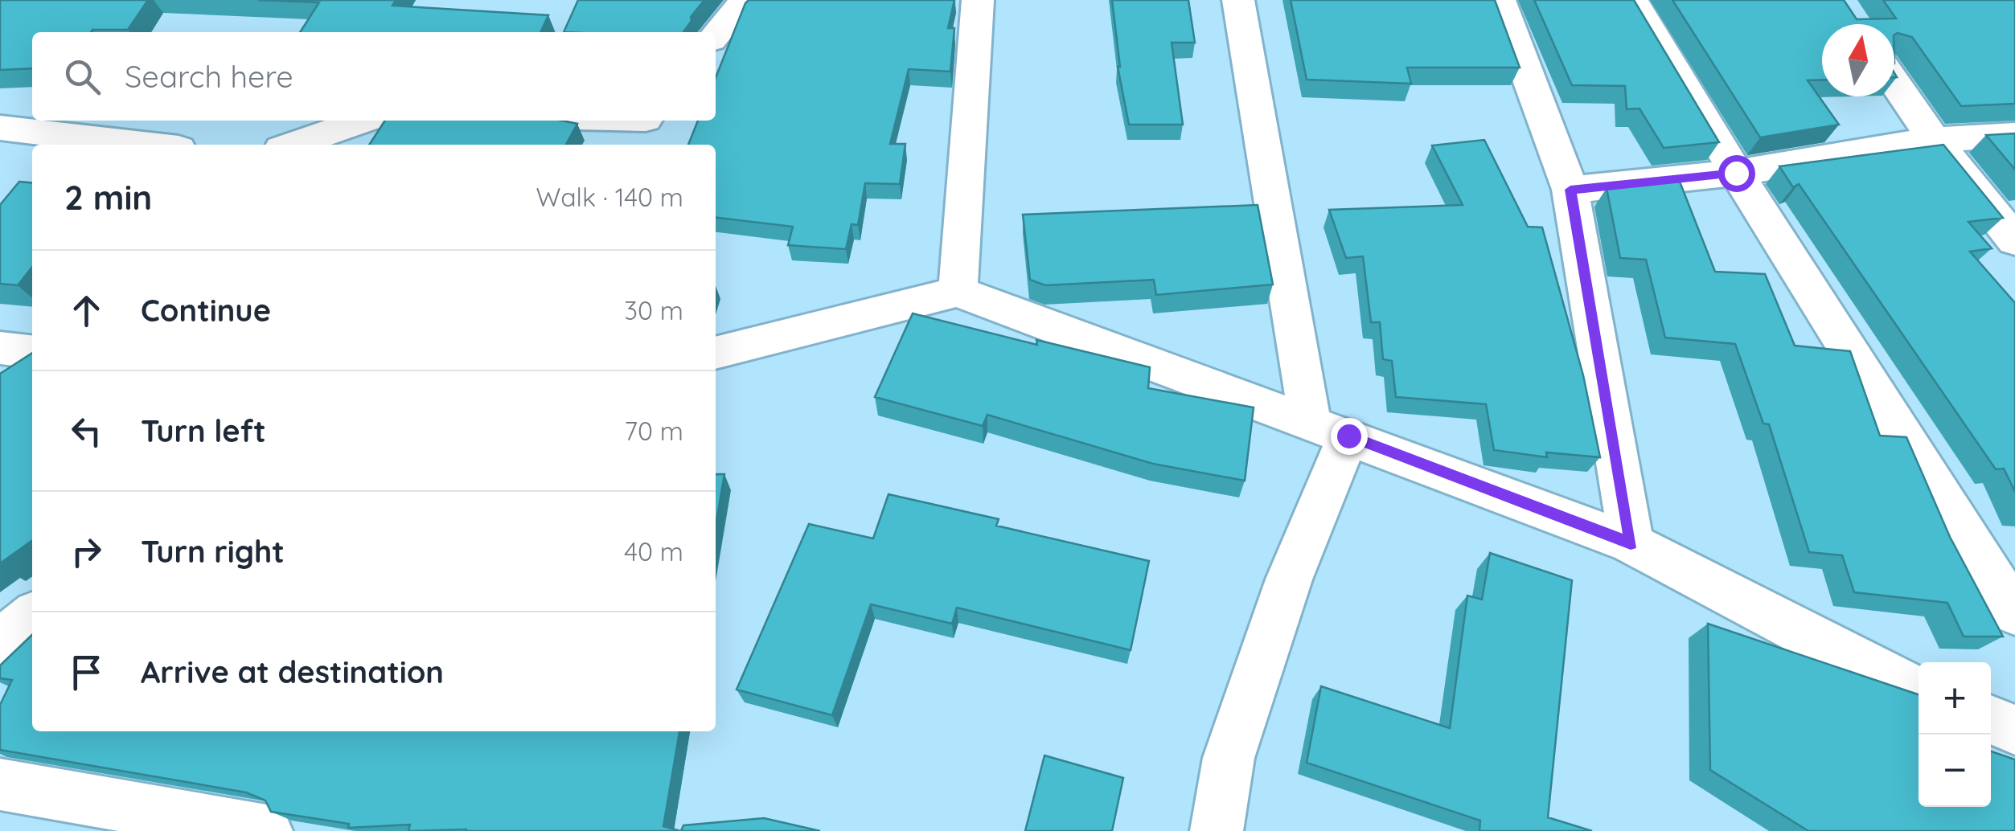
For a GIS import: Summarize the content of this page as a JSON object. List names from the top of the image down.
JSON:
{
  "north": "top",
  "page": {
    "search": "Search here",
    "heading": ["2 min", "Walk · 140 m"],
    "list": [
      ["Continue", "30 m"],
      ["Turn left", "70 m"],
      ["Turn right", "40 m"],
      "Arrive at destination"
    ],
    "map_buttons": ["+", "−"]
  }
}
